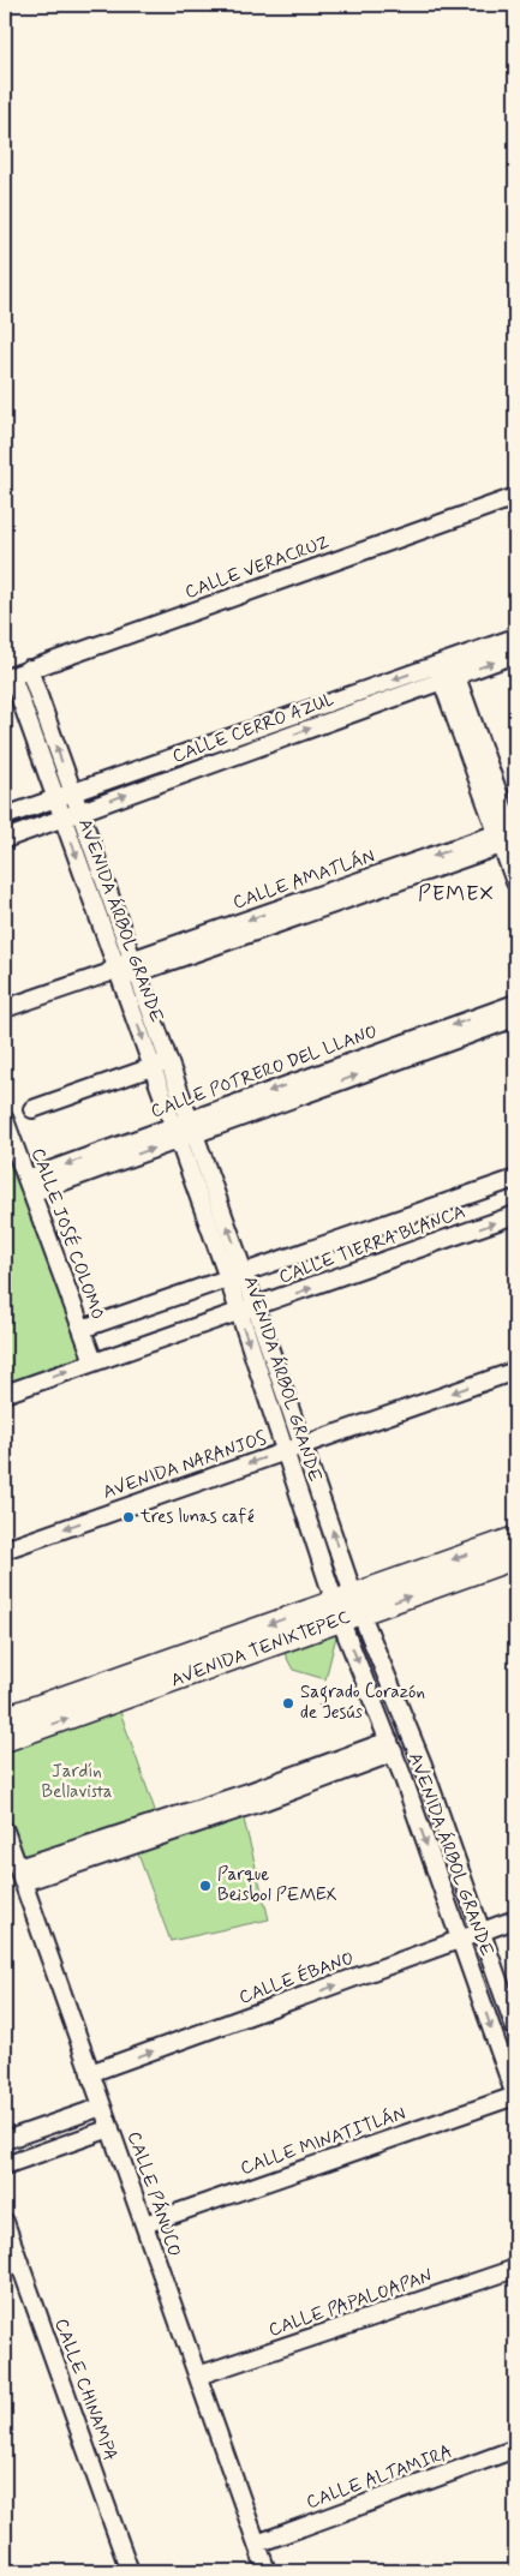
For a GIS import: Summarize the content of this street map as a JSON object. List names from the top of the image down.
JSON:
{
  "streets": {
    "main road": ["AVENIDA TENIXTEPEC"],
    "street": [
      "CALLE VERACRUZ",
      "CALLE CERRO AZUL",
      "CALLE AMATLÁN",
      "AVENIDA ÁRBOL GRANDE",
      "CALLE POTRERO DEL LLANO",
      "CALLE JOSÉ COLOMO",
      "CALLE TIERRA BLANCA",
      "AVENIDA NARANJOS",
      "CALLE ÉBANO",
      "CALLE MINATITLÁN",
      "CALLE PÁNUCO",
      "CALLE PAPALOAPAN",
      "CALLE CHINAMPA",
      "CALLE ALTAMIRA"
    ]
  },
  "crossings": [
    ["CALLE VERACRUZ", "AVENIDA ÁRBOL GRANDE"],
    ["CALLE CERRO AZUL", "AVENIDA ÁRBOL GRANDE"],
    ["CALLE AMATLÁN", "AVENIDA ÁRBOL GRANDE"],
    ["AVENIDA ÁRBOL GRANDE", "CALLE POTRERO DEL LLANO"],
    ["AVENIDA ÁRBOL GRANDE", "CALLE TIERRA BLANCA"],
    ["AVENIDA ÁRBOL GRANDE", "AVENIDA NARANJOS"],
    ["AVENIDA ÁRBOL GRANDE", "AVENIDA TENIXTEPEC"],
    ["AVENIDA ÁRBOL GRANDE", "CALLE ÉBANO"],
    ["AVENIDA ÁRBOL GRANDE", "CALLE MINATITLÁN"],
    ["CALLE POTRERO DEL LLANO", "CALLE JOSÉ COLOMO"],
    ["CALLE JOSÉ COLOMO", "CALLE TIERRA BLANCA"],
    ["CALLE ÉBANO", "CALLE PÁNUCO"],
    ["CALLE MINATITLÁN", "CALLE PÁNUCO"],
    ["CALLE PÁNUCO", "CALLE PAPALOAPAN"],
    ["CALLE PÁNUCO", "CALLE ALTAMIRA"]
  ],
  "one_way": ["AVENIDA NARANJOS", "CALLE ÉBANO"],
  "districts": ["PEMEX"],
  "parks": ["Jardín Bellavista"],
  "places": ["tres lunas café", "Sagrado Corazón de Jesús", "Parque Beisbol PEMEX"]
}
